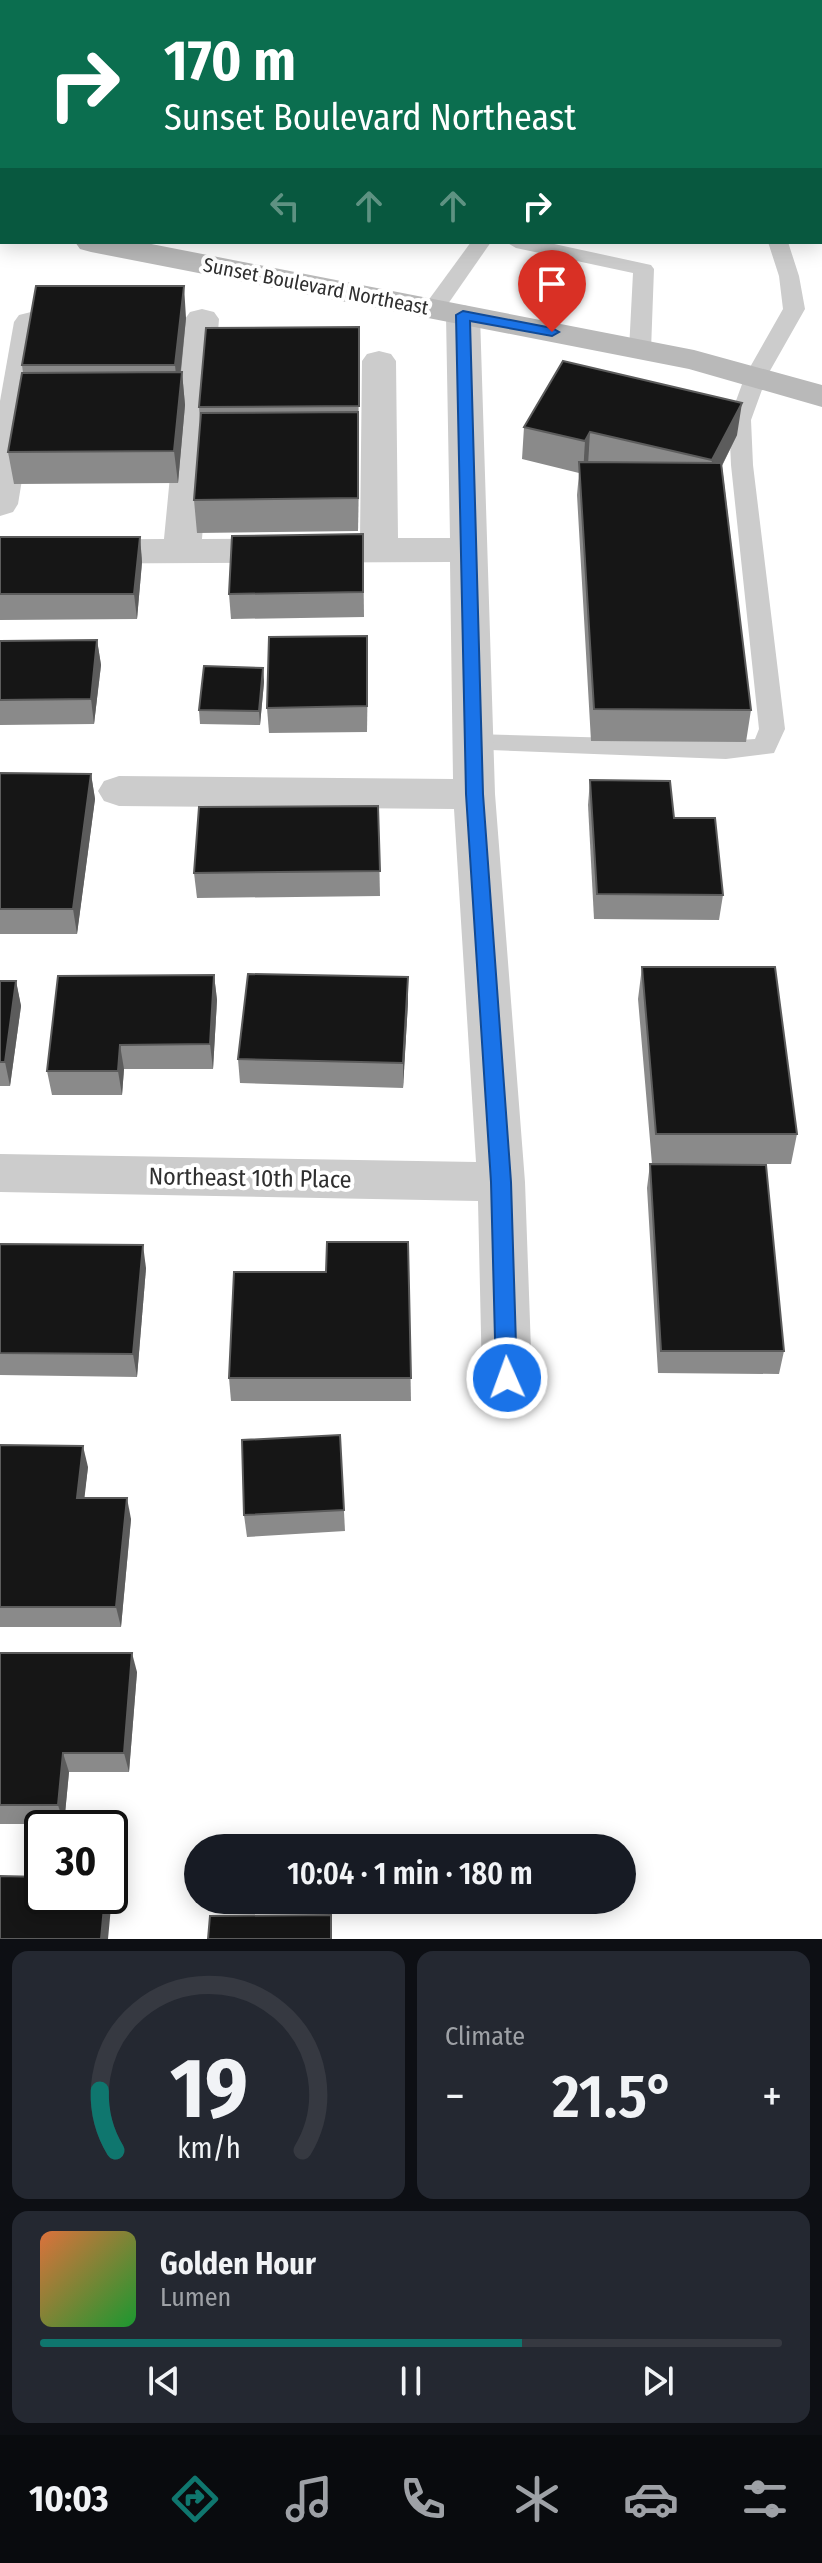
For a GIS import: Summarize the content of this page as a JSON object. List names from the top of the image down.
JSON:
{
  "streets": {
    "main road": ["Sunset Boulevard Northeast"],
    "street": ["Northeast 10th Place"]
  },
  "page": {
    "turn": ["170 m", "Sunset Boulevard Northeast"],
    "limit": "30",
    "trip": "10:04 · 1 min · 180 m",
    "tile": "Climate",
    "heat": ["−", "21.5°", "+"],
    "song": ["Golden Hour", "Lumen"],
    "tabs": "10:03",
    "gauge": ["19", "km/h"]
  }
}
